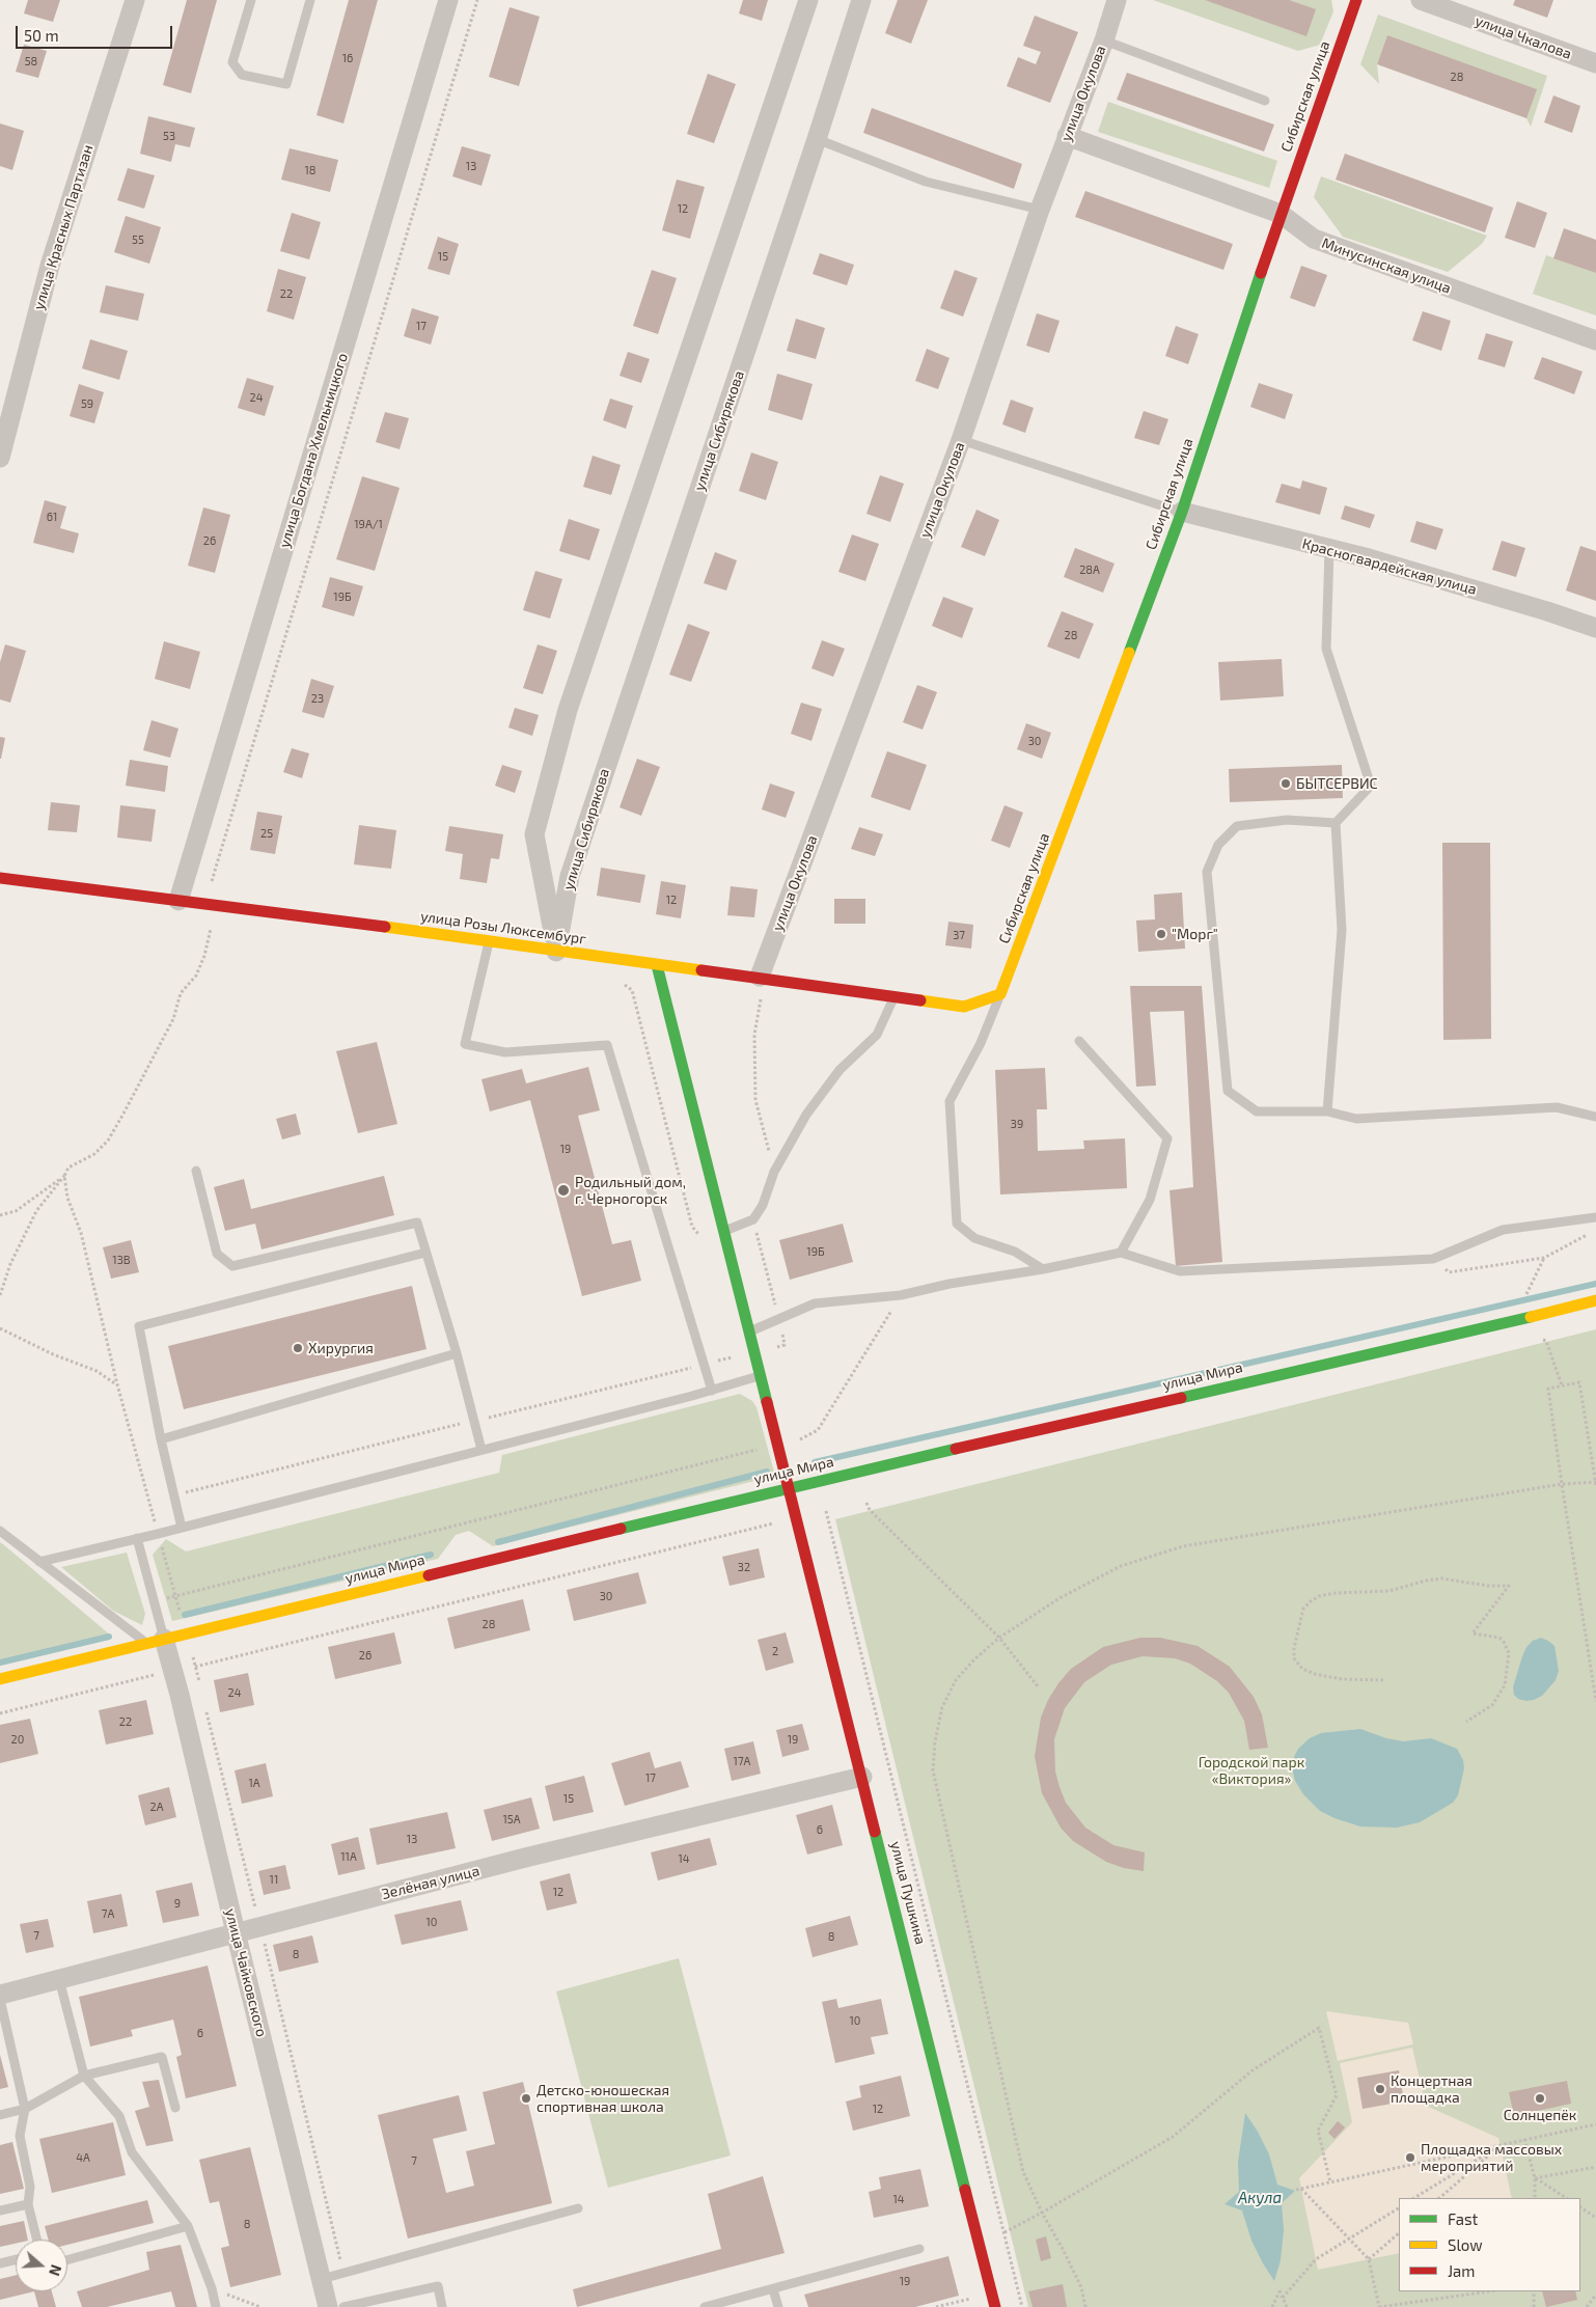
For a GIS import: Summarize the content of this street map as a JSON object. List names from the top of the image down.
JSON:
{
  "streets": {
    "street": [
      "улица Чкалова",
      "улица Окулова",
      "Сибирская улица",
      "улица Красных Партизан",
      "Минусинская улица",
      "улица Сибирякова",
      "улица Богдана Хмельницкого",
      "Красногвардейская улица",
      "улица Розы Люксембург",
      "улица Мира",
      "Зелёная улица",
      "улица Пушкина",
      "улица Чайковского"
    ]
  },
  "crossings": [
    ["улица Окулова", "Минусинская улица"],
    ["улица Окулова", "улица Розы Люксембург"],
    ["Сибирская улица", "Минусинская улица"],
    ["Сибирская улица", "Красногвардейская улица"],
    ["Сибирская улица", "улица Розы Люксембург"],
    ["улица Сибирякова", "улица Розы Люксембург"],
    ["улица Богдана Хмельницкого", "улица Розы Люксембург"],
    ["улица Розы Люксембург", "улица Пушкина"],
    ["улица Мира", "улица Пушкина"],
    ["улица Мира", "улица Чайковского"],
    ["Зелёная улица", "улица Пушкина"],
    ["Зелёная улица", "улица Чайковского"]
  ],
  "water": ["Акула"],
  "parks": ["Городской парк «Виктория»"],
  "places": [
    "БЫТСЕРВИС",
    "\"Морг\"",
    "Родильный дом, г. Черногорск",
    "Хирургия",
    "Концертная площадка",
    "Детско-юношеская спортивная школа",
    "Солнцепёк",
    "Площадка массовых мероприятий"
  ],
  "house_numbers": [
    "16",
    "58",
    "28",
    "53",
    "13",
    "18",
    "12",
    "55",
    "15",
    "22",
    "17",
    "24",
    "59",
    "61",
    "19А/1",
    "26",
    "28А",
    "19Б",
    "28",
    "23",
    "30",
    "25",
    "12",
    "37",
    "39",
    "19",
    "19Б",
    "13В",
    "32",
    "30",
    "28",
    "2",
    "26",
    "24",
    "22",
    "20",
    "19",
    "17А",
    "17",
    "1А",
    "15",
    "2А",
    "15А",
    "6",
    "13",
    "11А",
    "14",
    "11",
    "12",
    "9",
    "7А",
    "10",
    "7",
    "8",
    "8",
    "10",
    "6",
    "12",
    "4А",
    "7",
    "14",
    "8",
    "19"
  ],
  "legend": ["Fast", "Slow", "Jam"],
  "scale_bar": "50 m",
  "north": "right"
}
